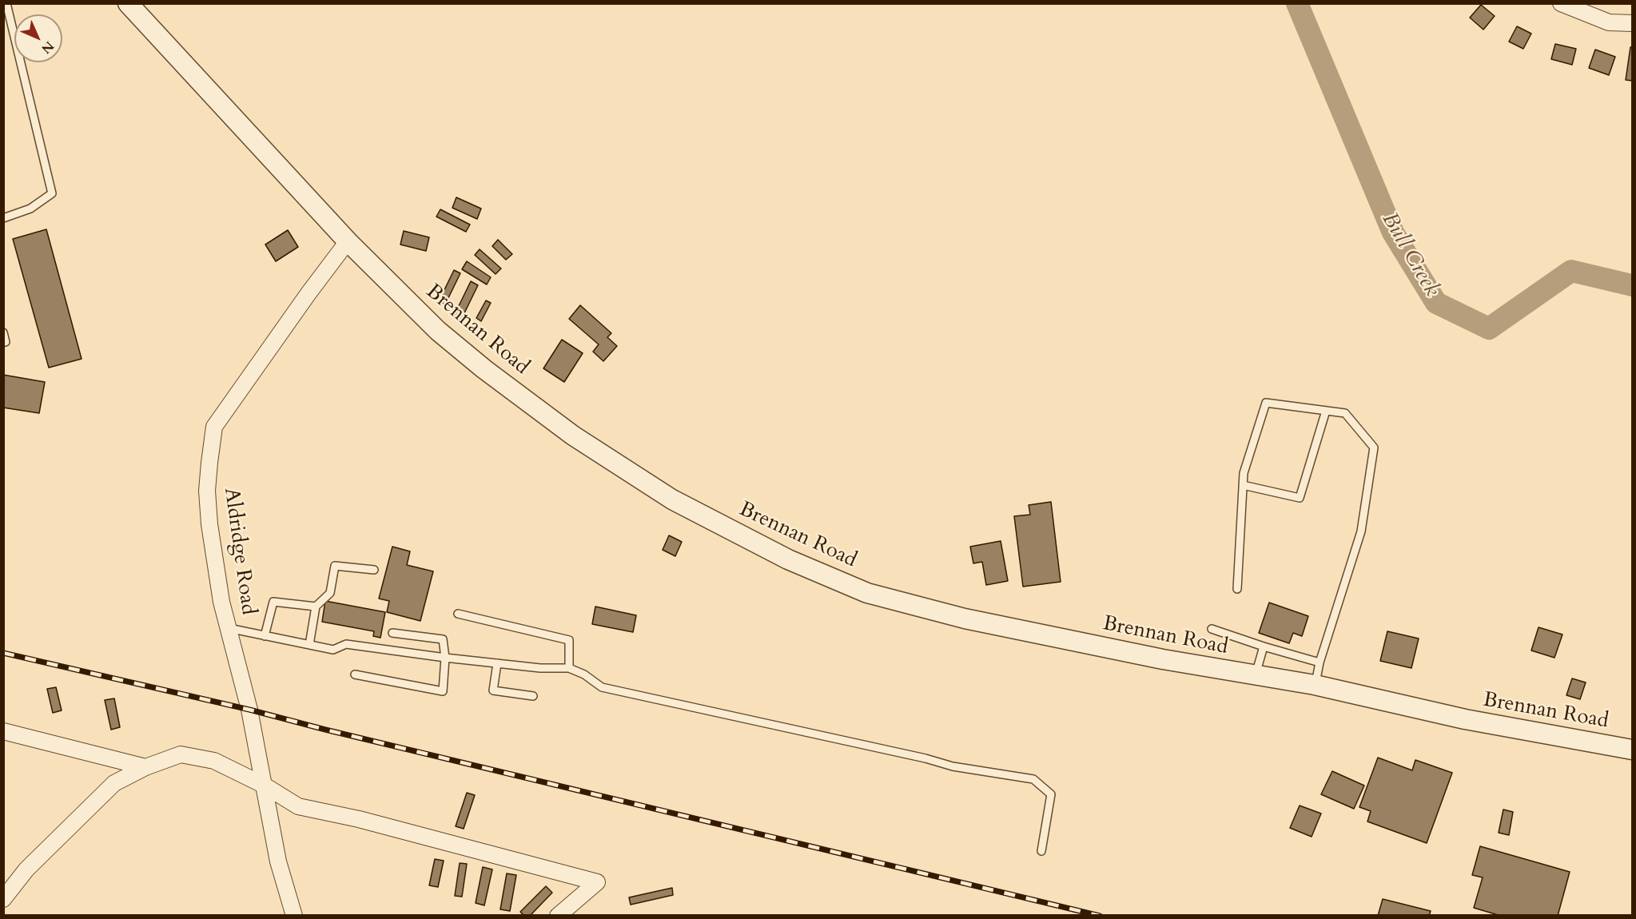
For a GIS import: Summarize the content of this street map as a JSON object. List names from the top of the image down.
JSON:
{
  "streets": {
    "street": ["Brennan Road", "Aldridge Road"]
  },
  "crossings": [
    ["Brennan Road", "Aldridge Road"]
  ],
  "water": ["Bull Creek"],
  "north": "bottom right"
}
